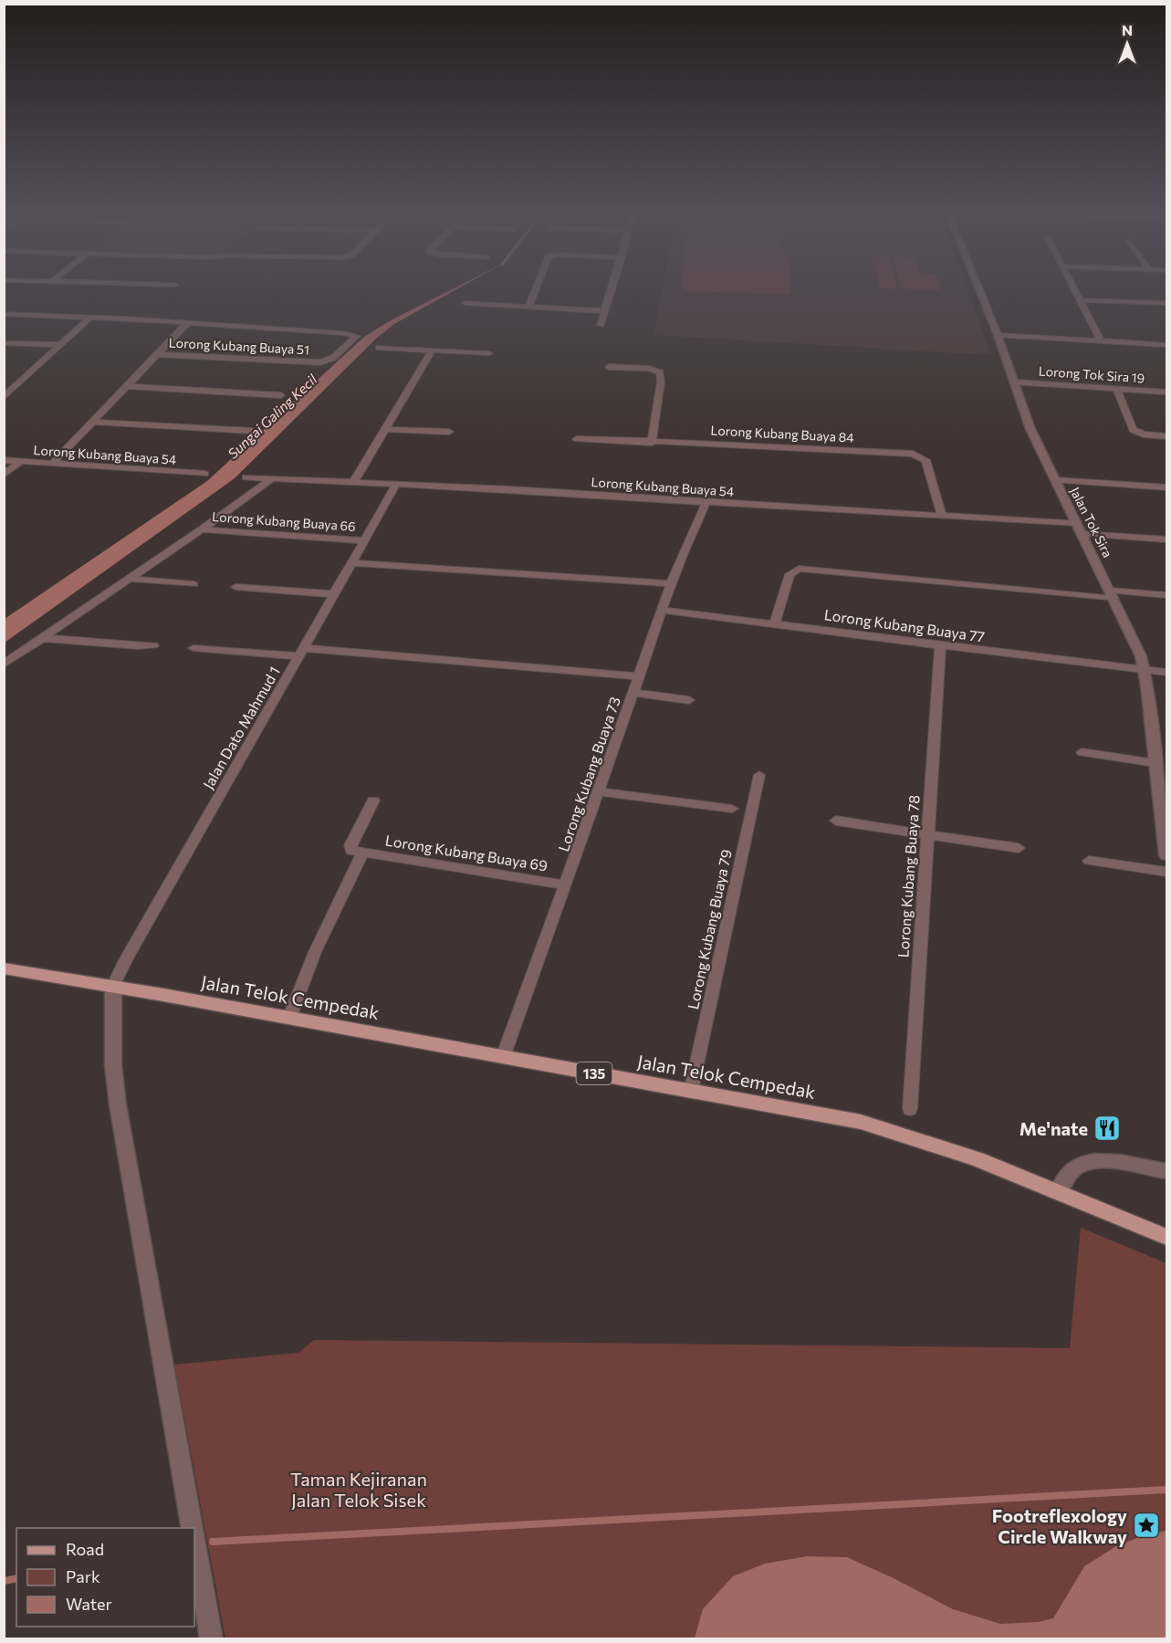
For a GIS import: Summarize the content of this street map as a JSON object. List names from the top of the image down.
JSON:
{
  "streets": {
    "main road": ["Jalan Telok Cempedak", "135"],
    "street": [
      "Lorong Kubang Buaya 51",
      "Lorong Tok Sira 19",
      "Lorong Kubang Buaya 84",
      "Lorong Kubang Buaya 54",
      "Lorong Kubang Buaya 66",
      "Jalan Tok Sira",
      "Lorong Kubang Buaya 77",
      "Jalan Dato Mahmud 1",
      "Lorong Kubang Buaya 73",
      "Lorong Kubang Buaya 69",
      "Lorong Kubang Buaya 78",
      "Lorong Kubang Buaya 79"
    ]
  },
  "crossings": [
    ["Lorong Tok Sira 19", "Jalan Tok Sira"],
    ["Lorong Kubang Buaya 84", "Lorong Kubang Buaya 54"],
    ["Lorong Kubang Buaya 54", "Jalan Tok Sira"],
    ["Lorong Kubang Buaya 54", "Jalan Dato Mahmud 1"],
    ["Lorong Kubang Buaya 54", "Lorong Kubang Buaya 73"],
    ["Lorong Kubang Buaya 66", "Jalan Dato Mahmud 1"],
    ["Jalan Tok Sira", "Lorong Kubang Buaya 77"],
    ["Lorong Kubang Buaya 77", "Lorong Kubang Buaya 73"],
    ["Lorong Kubang Buaya 77", "Lorong Kubang Buaya 78"],
    ["Jalan Dato Mahmud 1", "Jalan Telok Cempedak"],
    ["Lorong Kubang Buaya 73", "Lorong Kubang Buaya 69"],
    ["Lorong Kubang Buaya 73", "Jalan Telok Cempedak"],
    ["Lorong Kubang Buaya 79", "Jalan Telok Cempedak"]
  ],
  "water": ["Sungai Galing Kecil"],
  "parks": ["Taman Kejiranan Jalan Telok Sisek"],
  "places": {
    "restaurant": ["Me'nate"],
    "place": ["Footreflexology Circle Walkway"]
  },
  "legend": ["Road", "Park", "Water"],
  "north": "top"
}
